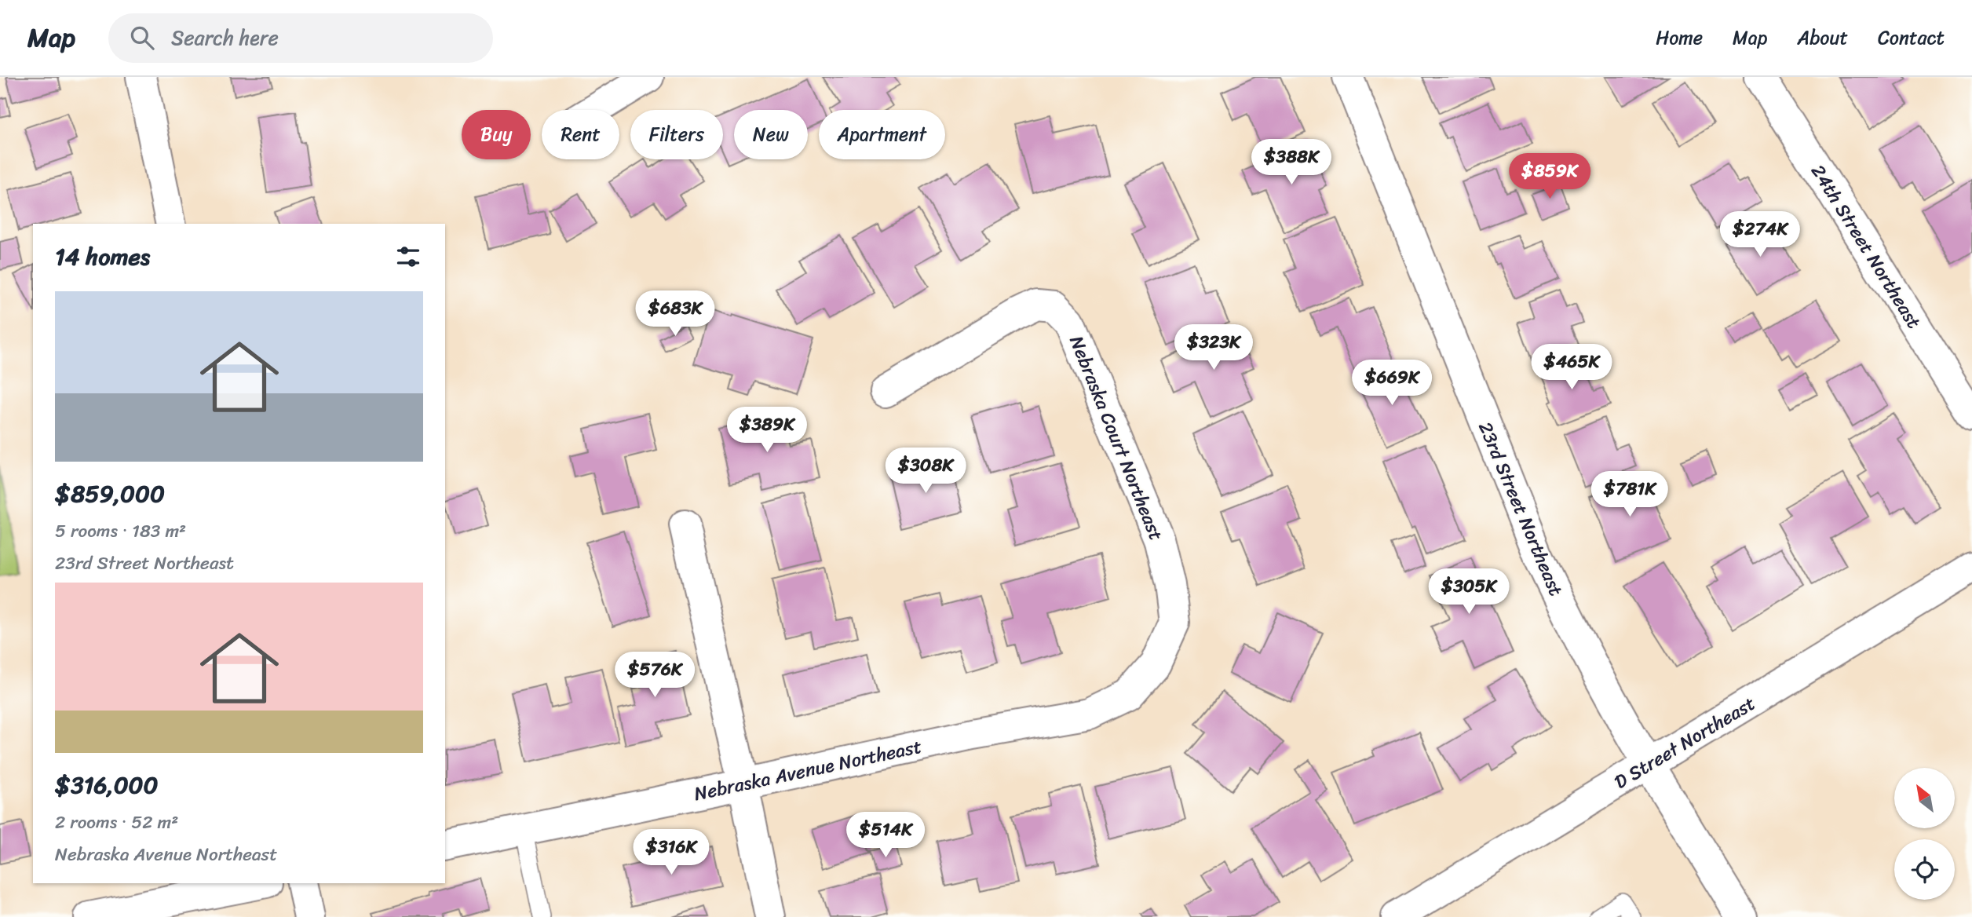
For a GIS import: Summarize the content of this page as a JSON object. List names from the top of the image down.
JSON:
{
  "streets": {
    "street": [
      "24th Street Northeast",
      "Nebraska Court Northeast",
      "23rd Street Northeast",
      "D Street Northeast",
      "Nebraska Avenue Northeast"
    ]
  },
  "crossings": [
    ["Nebraska Court Northeast", "Nebraska Avenue Northeast"],
    ["23rd Street Northeast", "D Street Northeast"]
  ],
  "north": "top left",
  "page": {
    "header": "Map",
    "search": "Search here",
    "nav": [
      "Home",
      "Map",
      "About",
      "Contact"
    ],
    "chip": [
      "Buy",
      "Rent",
      "Filters",
      "New",
      "Apartment"
    ],
    "price": [
      "$388K",
      "$859K",
      "$274K",
      "$683K",
      "$323K",
      "$465K",
      "$669K",
      "$389K",
      "$308K",
      "$781K",
      "$305K",
      "$576K",
      "$514K",
      "$316K"
    ],
    "heading": "14 homes",
    "list": [
      {
        "name": "$859,000",
        "note": "5 rooms · 183 m² · 23rd Street Northeast"
      },
      {
        "name": "$316,000",
        "note": "2 rooms · 52 m² · Nebraska Avenue Northeast"
      }
    ]
  }
}
